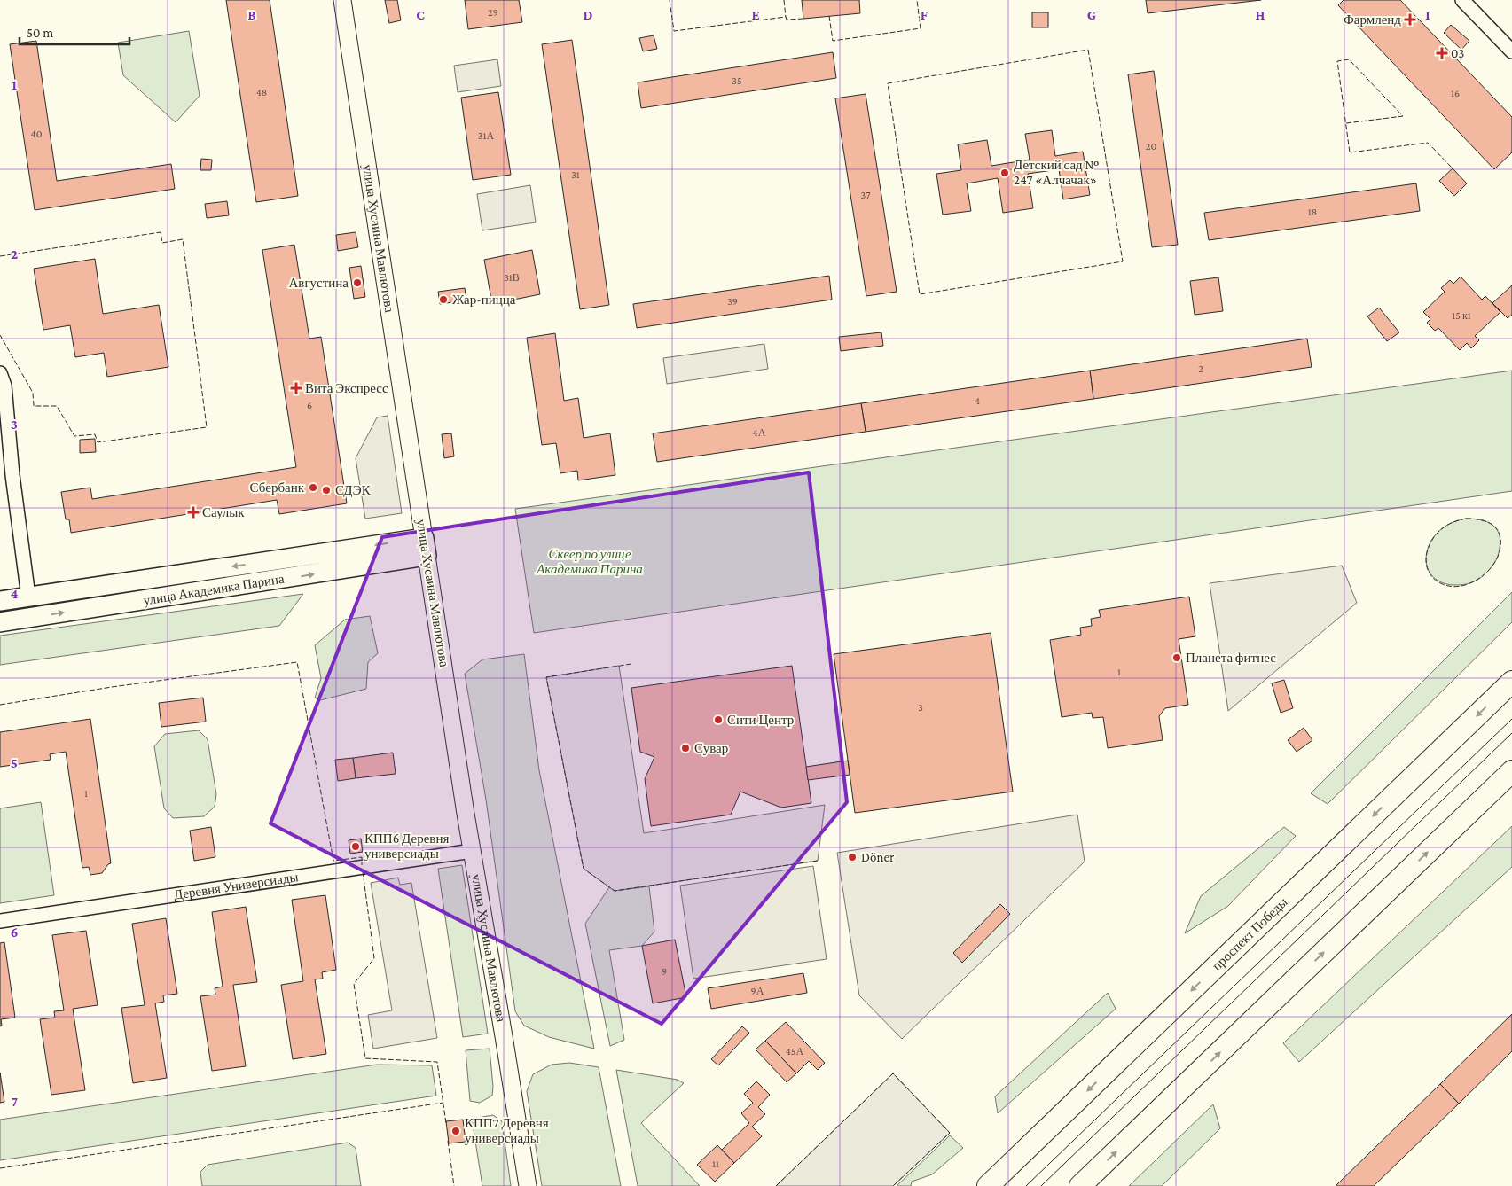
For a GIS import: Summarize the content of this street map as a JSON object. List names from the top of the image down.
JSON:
{
  "streets": {
    "main road": ["улица Академика Парина", "проспект Победы"],
    "street": ["улица Хусаина Мавлютова", "Деревня Универсиады"]
  },
  "crossings": [
    ["улица Хусаина Мавлютова", "улица Академика Парина"],
    ["улица Хусаина Мавлютова", "Деревня Универсиады"]
  ],
  "parks": ["Сквер по улице Академика Парина"],
  "places": {
    "health": [
      "Фармленд",
      "03",
      "Вита Экспресс",
      "Саулык"
    ],
    "other": [
      "Детский сад № 247 «Алчачак»",
      "Августина",
      "Жар-пицца",
      "Сбербанк",
      "СДЭК",
      "Планета фитнес",
      "Сити Центр",
      "Сувар",
      "КПП6 Деревня универсиады",
      "Döner",
      "КПП7 Деревня универсиады"
    ]
  },
  "house_numbers": [
    "29",
    "35",
    "48",
    "16",
    "40",
    "31А",
    "20",
    "31",
    "37",
    "18",
    "31В",
    "39",
    "15 к1",
    "2",
    "4",
    "6",
    "4А",
    "1",
    "3",
    "1",
    "9",
    "9А",
    "45А",
    "11"
  ],
  "scale_bar": "50 m",
  "grid": {
    "columns": [
      "B",
      "C",
      "D",
      "E",
      "F",
      "G",
      "H",
      "I"
    ],
    "rows": [
      "1",
      "2",
      "3",
      "4",
      "5",
      "6",
      "7"
    ]
  }
}
